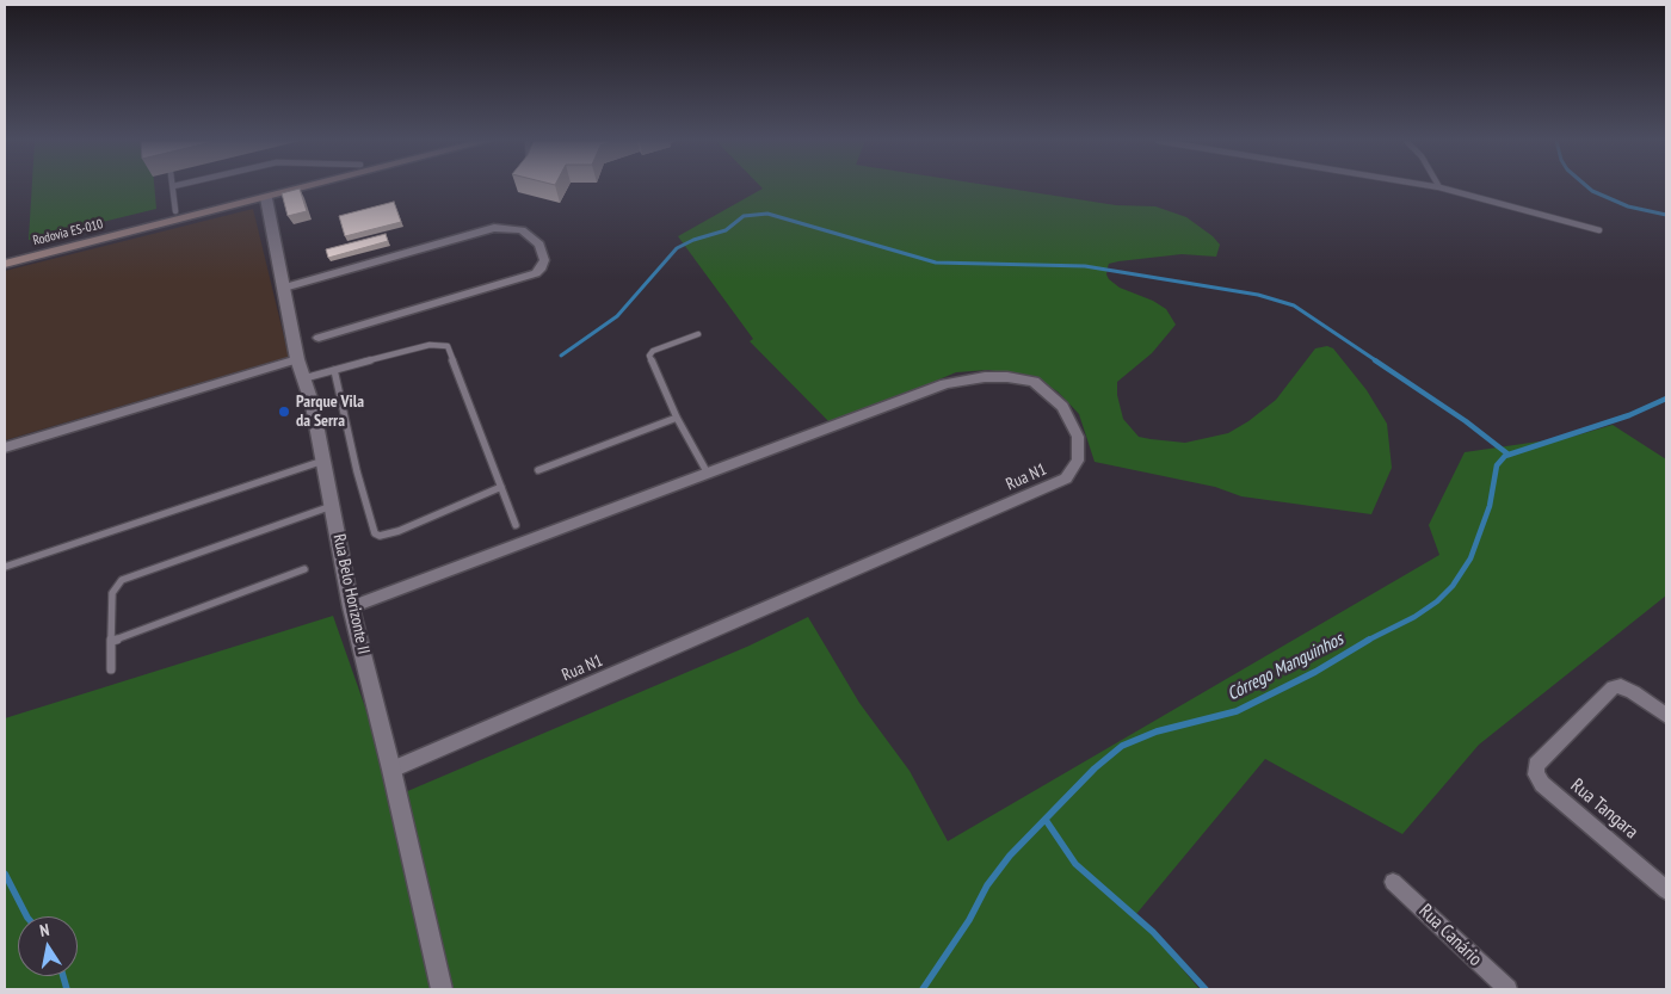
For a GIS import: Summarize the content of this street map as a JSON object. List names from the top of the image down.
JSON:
{
  "streets": {
    "main road": ["Rodovia ES-010"],
    "street": [
      "Rua N1",
      "Rua Belo Horizonte II",
      "Rua Tangara",
      "Rua Canário"
    ]
  },
  "crossings": [
    ["Rodovia ES-010", "Rua Belo Horizonte II"],
    ["Rua N1", "Rua Belo Horizonte II"]
  ],
  "water": ["Córrego Manguinhos"],
  "places": ["Parque Vila da Serra"],
  "north": "top"
}
